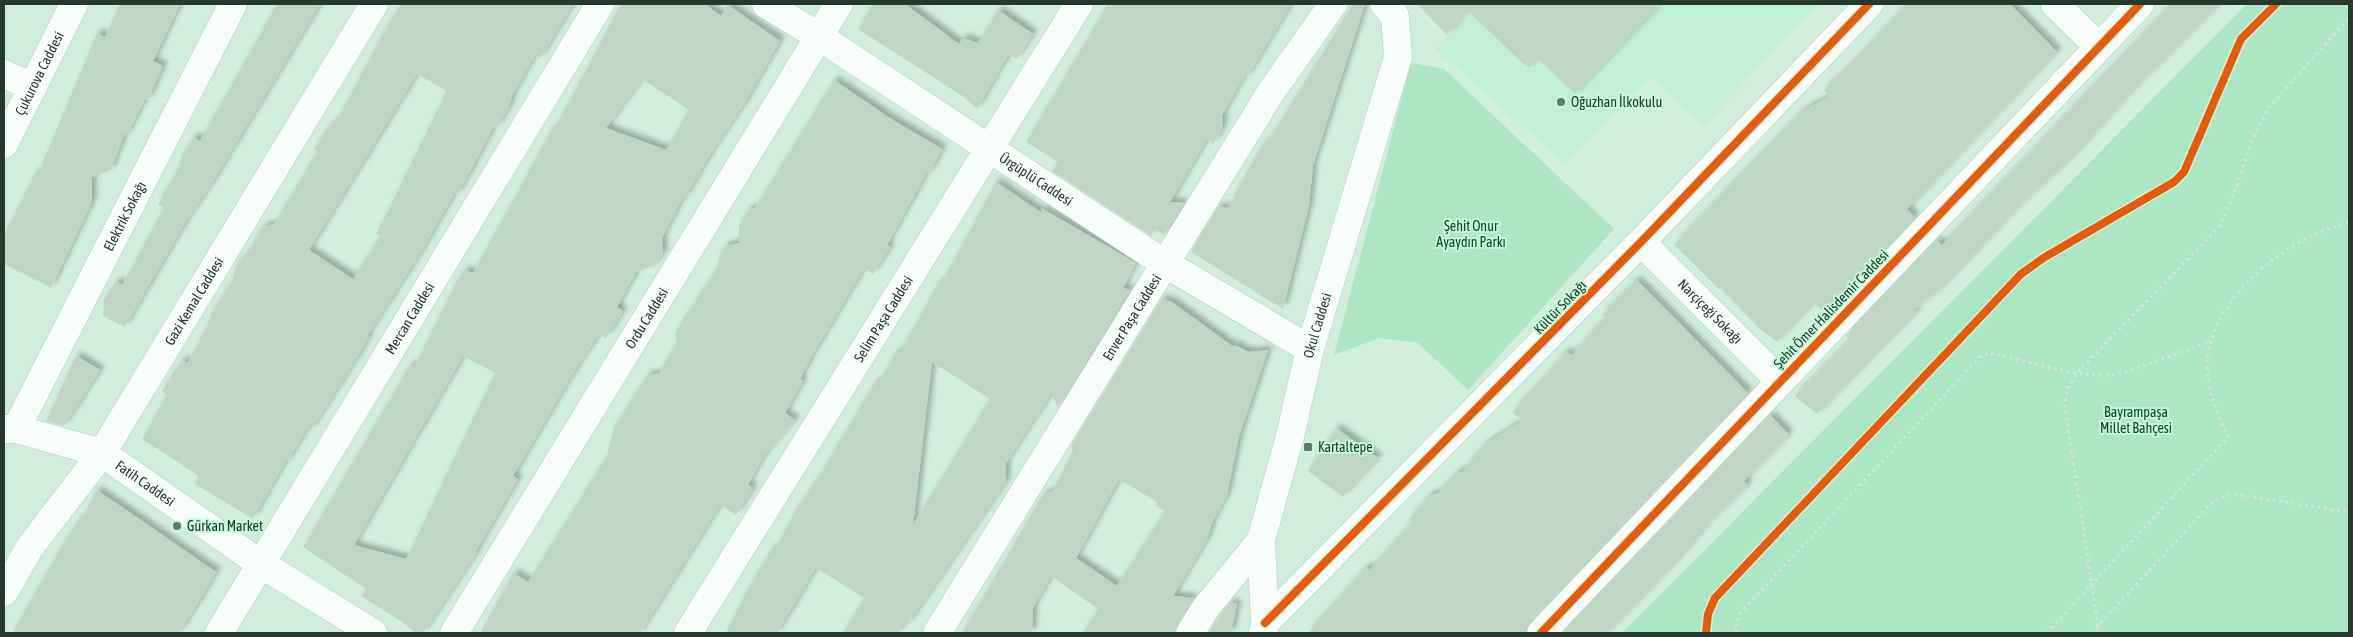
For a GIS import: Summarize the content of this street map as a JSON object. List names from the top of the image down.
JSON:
{
  "streets": {
    "street": [
      "Çukurova Caddesi",
      "Ürgüplü Caddesi",
      "Elektrik Sokağı",
      "Gazi Kemal Caddesi",
      "Kültür Sokağı",
      "Şehit Ömer Halisdemir Caddesi",
      "Narçiçeği Sokağı",
      "Enver Paşa Caddesi",
      "Ordu Caddesi",
      "Mercan Caddesi",
      "Selim Paşa Caddesi",
      "Okul Caddesi",
      "Fatih Caddesi"
    ]
  },
  "crossings": [
    ["Ürgüplü Caddesi", "Enver Paşa Caddesi"],
    ["Ürgüplü Caddesi", "Ordu Caddesi"],
    ["Ürgüplü Caddesi", "Selim Paşa Caddesi"],
    ["Ürgüplü Caddesi", "Okul Caddesi"],
    ["Elektrik Sokağı", "Fatih Caddesi"],
    ["Gazi Kemal Caddesi", "Fatih Caddesi"],
    ["Kültür Sokağı", "Narçiçeği Sokağı"],
    ["Kültür Sokağı", "Okul Caddesi"],
    ["Şehit Ömer Halisdemir Caddesi", "Narçiçeği Sokağı"],
    ["Mercan Caddesi", "Fatih Caddesi"]
  ],
  "parks": ["Şehit Onur Ayaydın Parkı", "Bayrampaşa Millet Bahçesi"],
  "places": {
    "other": ["Oğuzhan İlkokulu", "Gürkan Market"],
    "transit": ["Kartaltepe"]
  }
}
